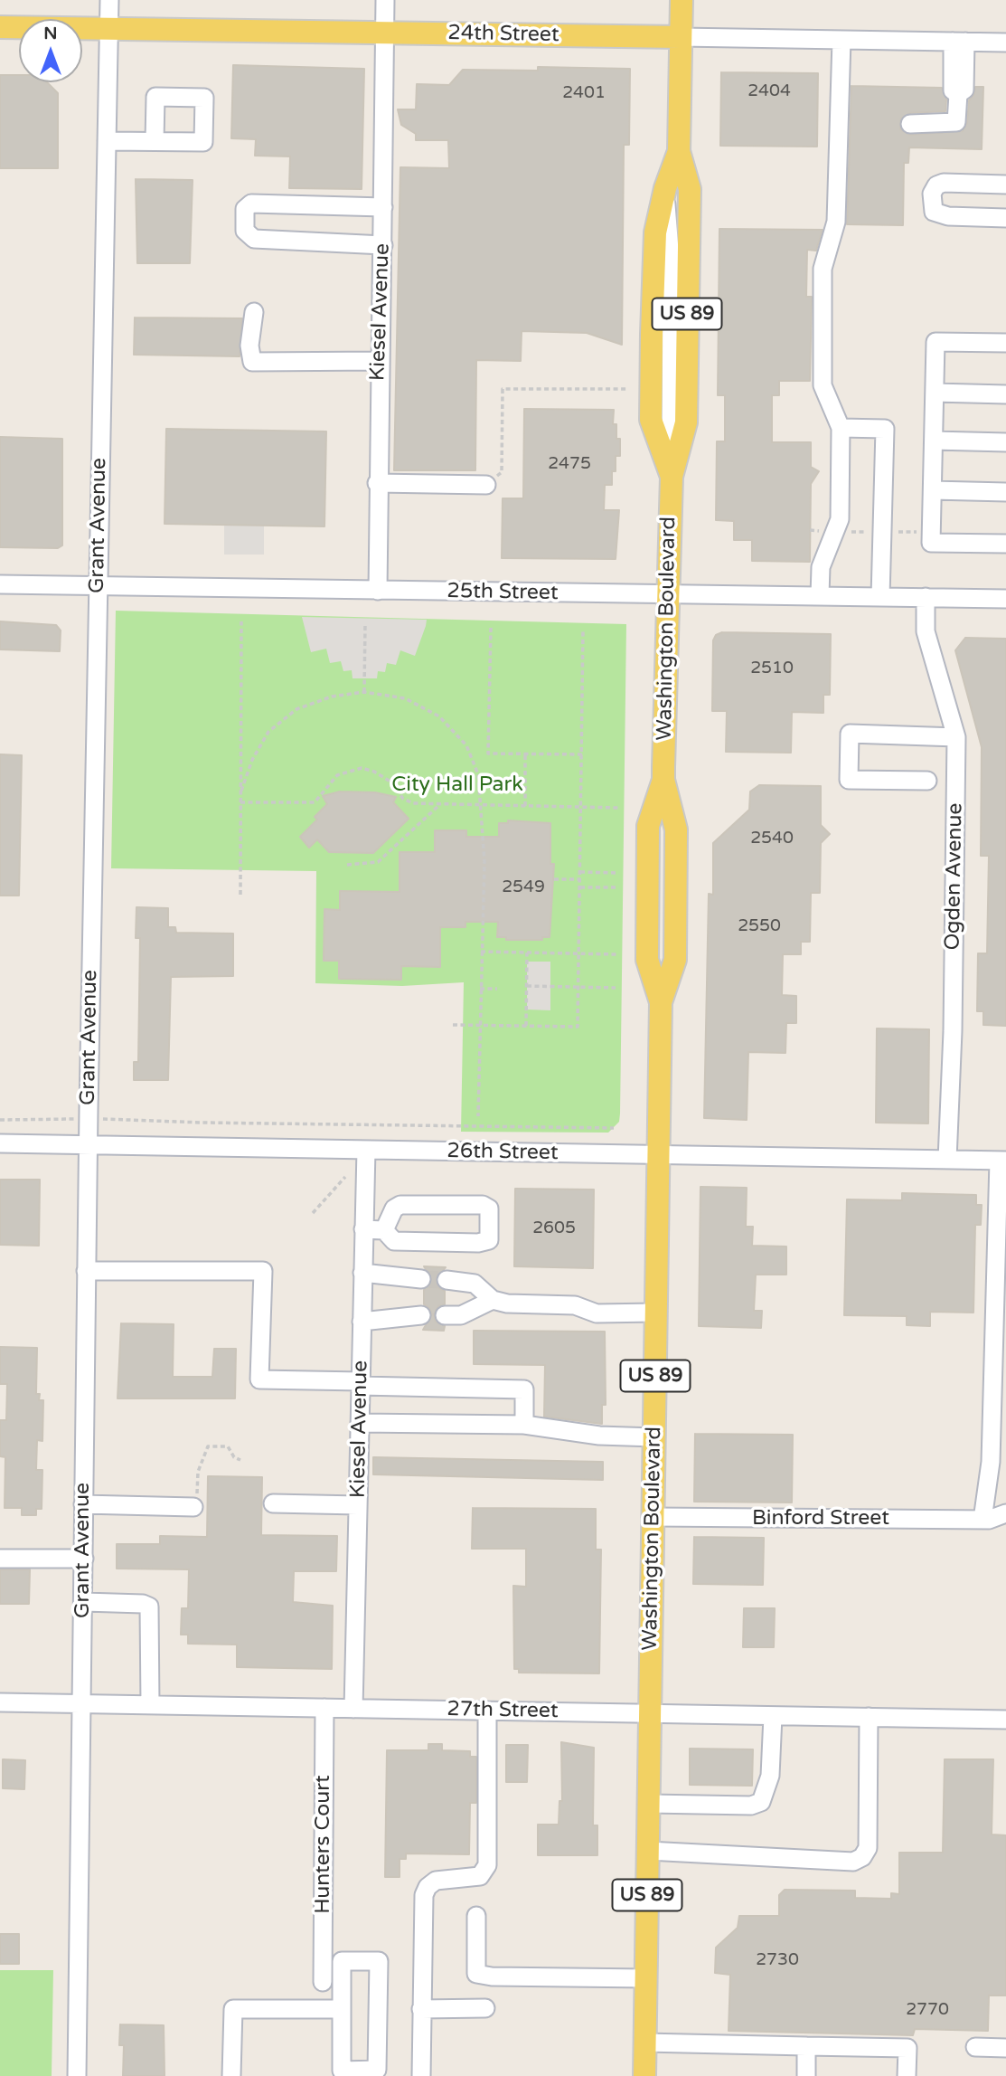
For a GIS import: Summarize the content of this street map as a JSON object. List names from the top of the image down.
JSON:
{
  "streets": {
    "main road": ["24th Street", "US 89", "Washington Boulevard"],
    "street": [
      "Kiesel Avenue",
      "Grant Avenue",
      "25th Street",
      "Ogden Avenue",
      "26th Street",
      "Binford Street",
      "27th Street",
      "Hunters Court"
    ]
  },
  "crossings": [
    ["24th Street", "Kiesel Avenue"],
    ["24th Street", "Grant Avenue"],
    ["24th Street", "Washington Boulevard"],
    ["Kiesel Avenue", "25th Street"],
    ["Kiesel Avenue", "26th Street"],
    ["Kiesel Avenue", "27th Street"],
    ["Grant Avenue", "25th Street"],
    ["Grant Avenue", "26th Street"],
    ["Grant Avenue", "27th Street"],
    ["25th Street", "Washington Boulevard"],
    ["25th Street", "Ogden Avenue"],
    ["Washington Boulevard", "26th Street"],
    ["Washington Boulevard", "Binford Street"],
    ["Washington Boulevard", "27th Street"],
    ["Ogden Avenue", "26th Street"],
    ["27th Street", "Hunters Court"]
  ],
  "parks": ["City Hall Park"],
  "house_numbers": [
    "2404",
    "2401",
    "2475",
    "2510",
    "2540",
    "2549",
    "2550",
    "2605",
    "2730",
    "2770"
  ],
  "north": "top"
}
